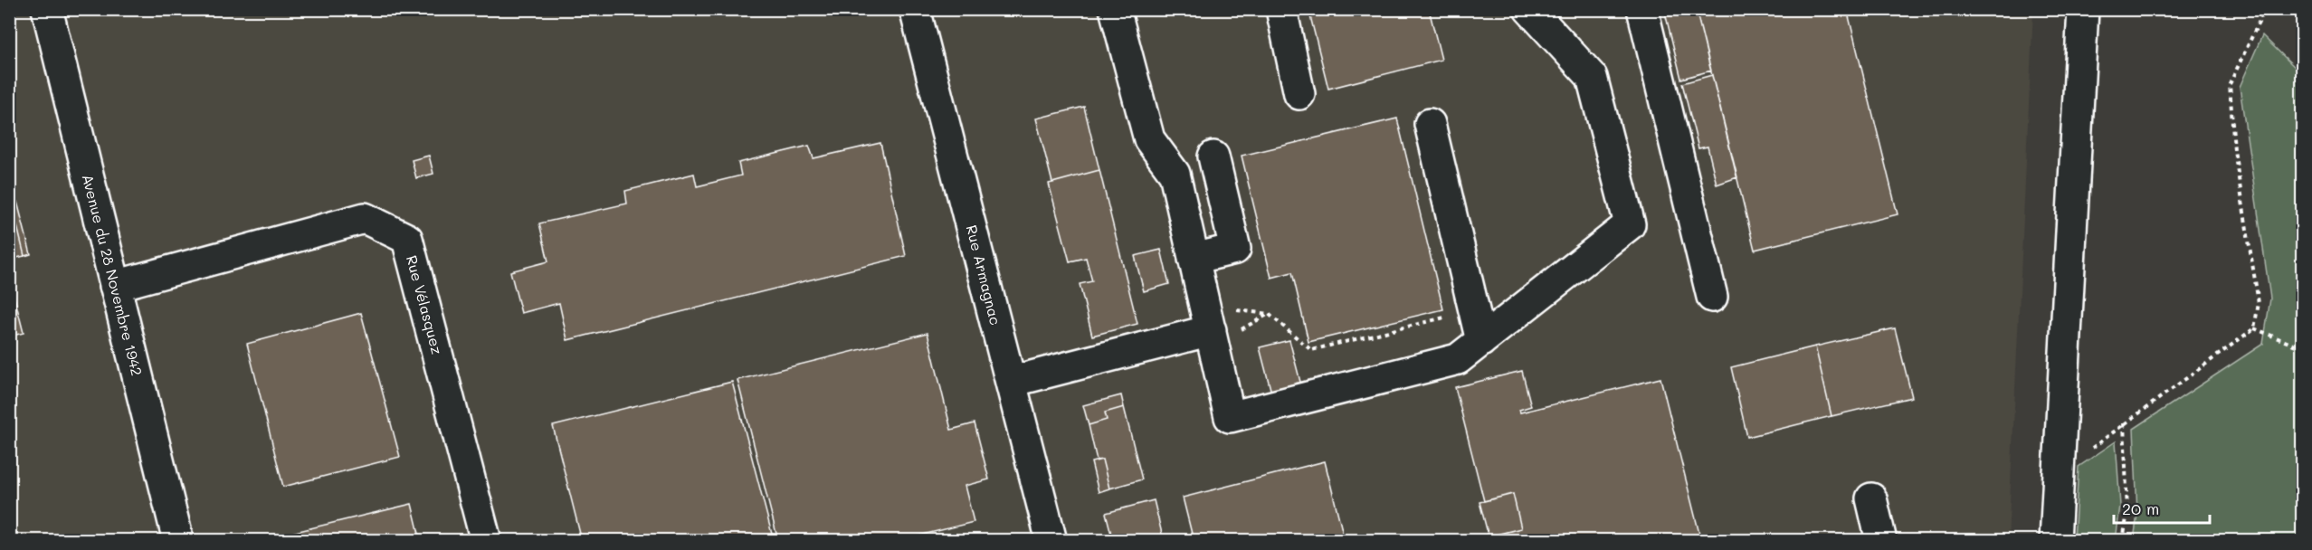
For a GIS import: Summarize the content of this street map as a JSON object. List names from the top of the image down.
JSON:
{
  "streets": {
    "street": ["Avenue du 28 Novembre 1942", "Rue Armagnac", "Rue Vélasquez"]
  },
  "crossings": [
    ["Avenue du 28 Novembre 1942", "Rue Vélasquez"]
  ],
  "scale_bar": "20 m"
}
